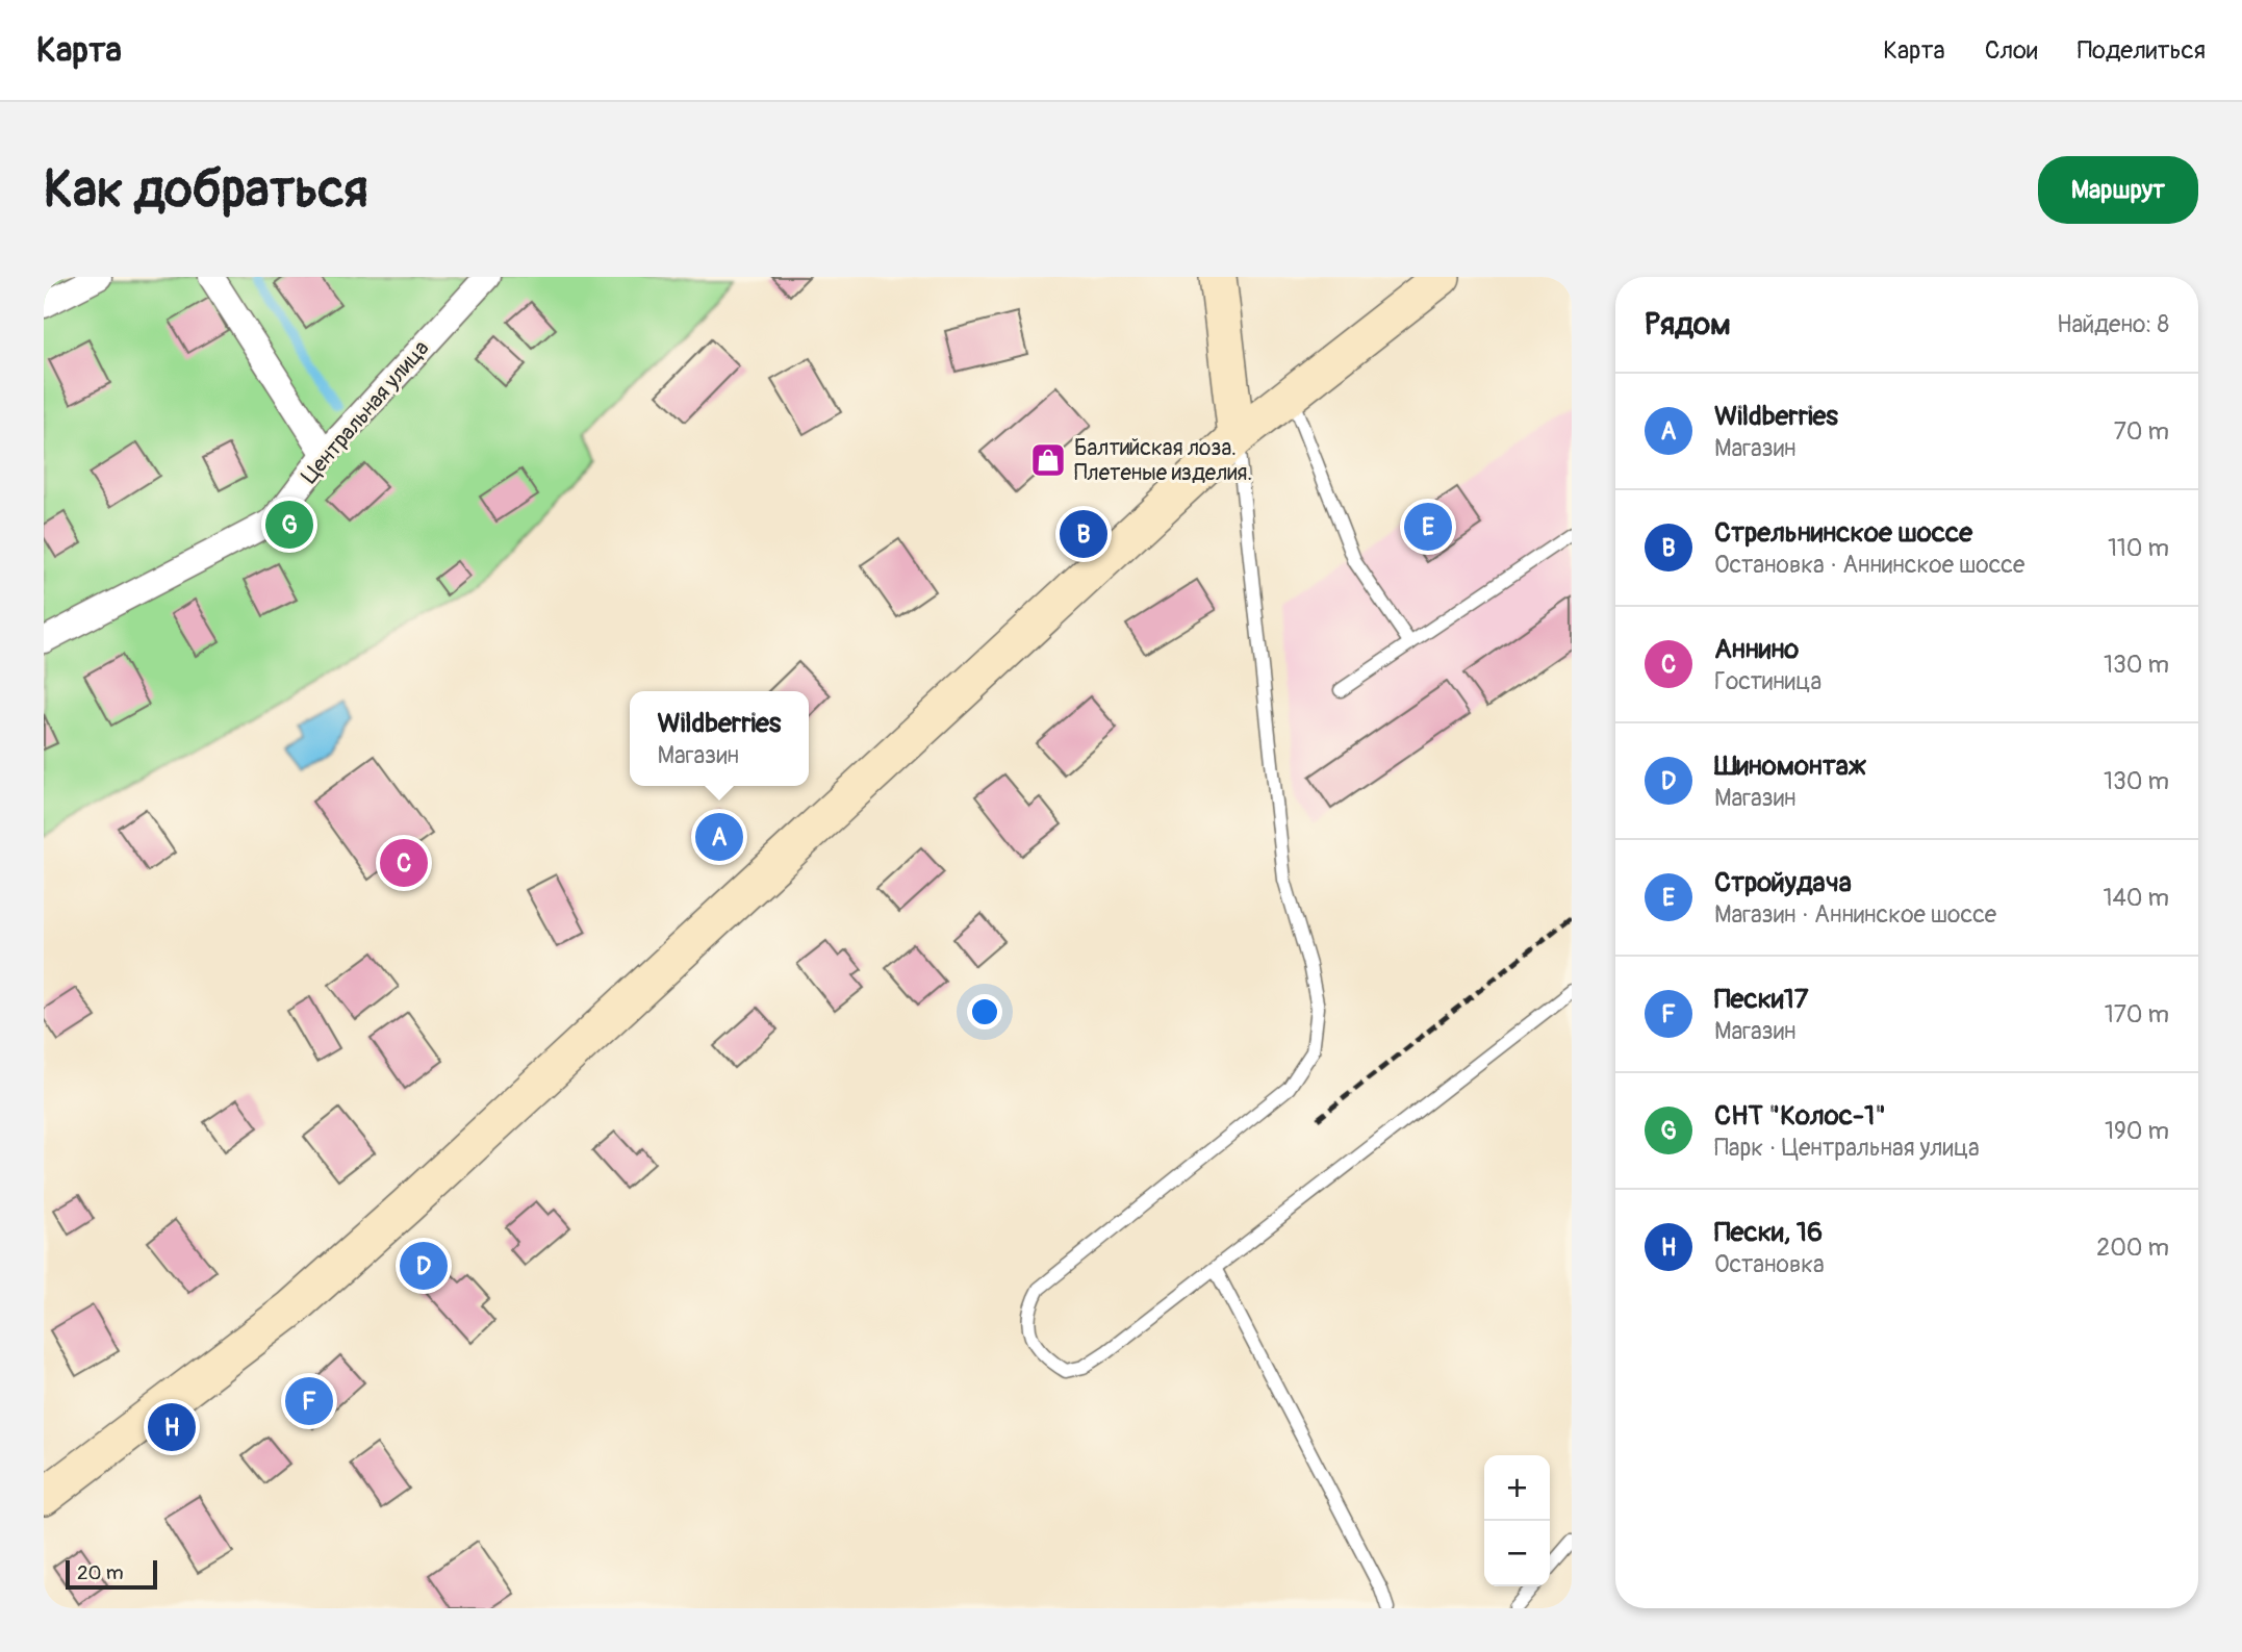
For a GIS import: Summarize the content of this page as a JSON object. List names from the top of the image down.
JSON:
{
  "streets": {
    "street": ["Центральная улица"]
  },
  "places": {
    "shop": ["Балтийская лоза. Плетеные изделия."]
  },
  "scale_bar": "20 m",
  "page": {
    "header": "Карта",
    "nav": ["Карта", "Слои", "Поделиться"],
    "buttons": "Маршрут",
    "title": "Как добраться",
    "heading": ["Рядом", "Найдено: 8"],
    "list": [
      {
        "mark": "A",
        "name": "Wildberries",
        "note": "Магазин",
        "value": "70 m"
      },
      {
        "mark": "B",
        "name": "Стрельнинское шоссе",
        "note": "Остановка · Аннинское шоссе",
        "value": "110 m"
      },
      {
        "mark": "C",
        "name": "Аннино",
        "note": "Гостиница",
        "value": "130 m"
      },
      {
        "mark": "D",
        "name": "Шиномонтаж",
        "note": "Магазин",
        "value": "130 m"
      },
      {
        "mark": "E",
        "name": "Стройудача",
        "note": "Магазин · Аннинское шоссе",
        "value": "140 m"
      },
      {
        "mark": "F",
        "name": "Пески17",
        "note": "Магазин",
        "value": "170 m"
      },
      {
        "mark": "G",
        "name": "СНТ \"Колос-1\"",
        "note": "Парк · Центральная улица",
        "value": "190 m"
      },
      {
        "mark": "H",
        "name": "Пески, 16",
        "note": "Остановка",
        "value": "200 m"
      }
    ],
    "pins": [
      "G",
      "E",
      "B",
      "A",
      "C",
      "D",
      "F",
      "H"
    ],
    "popup": ["Wildberries", "Магазин"],
    "map_buttons": ["+", "−"],
    "scale": "20 m"
  }
}
